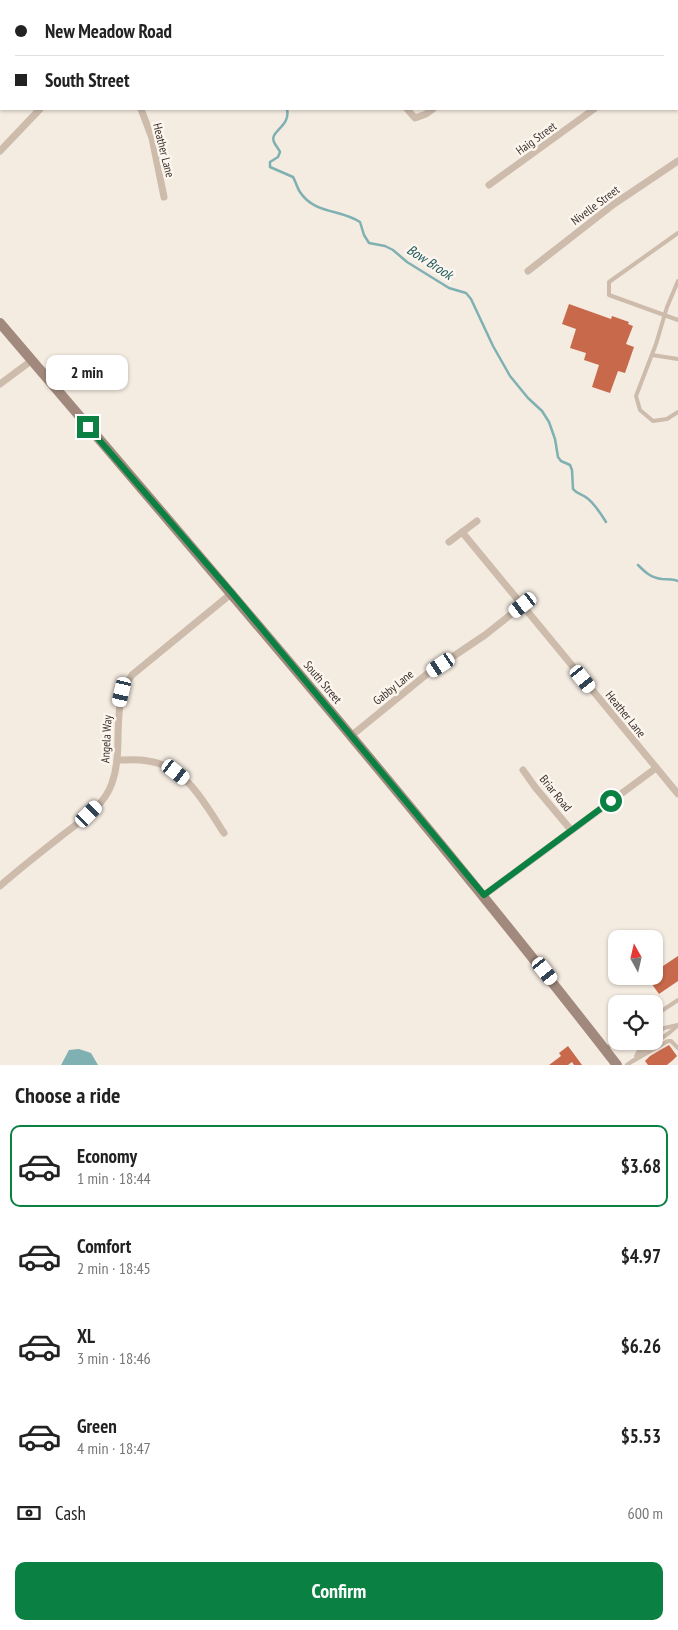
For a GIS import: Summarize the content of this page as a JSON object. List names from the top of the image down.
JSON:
{
  "streets": {
    "main road": ["South Street"],
    "street": [
      "Haig Street",
      "Heather Lane",
      "Nivelle Street",
      "Gabby Lane",
      "Angela Way",
      "Briar Road"
    ]
  },
  "crossings": [
    ["Heather Lane", "Gabby Lane"],
    ["South Street", "Gabby Lane"],
    ["South Street", "Angela Way"]
  ],
  "water": ["Bow Brook"],
  "north": "top",
  "page": {
    "banner": ["New Meadow Road", "South Street"],
    "bubble": "2 min",
    "heading": "Choose a ride",
    "list": [
      {
        "name": "Economy",
        "note": "1 min · 18:44",
        "value": "$3.68"
      },
      {
        "name": "Comfort",
        "note": "2 min · 18:45",
        "value": "$4.97"
      },
      {
        "name": "XL",
        "note": "3 min · 18:46",
        "value": "$6.26"
      },
      {
        "name": "Green",
        "note": "4 min · 18:47",
        "value": "$5.53"
      }
    ],
    "pay": ["Cash", "600 m"],
    "buttons": "Confirm"
  }
}
